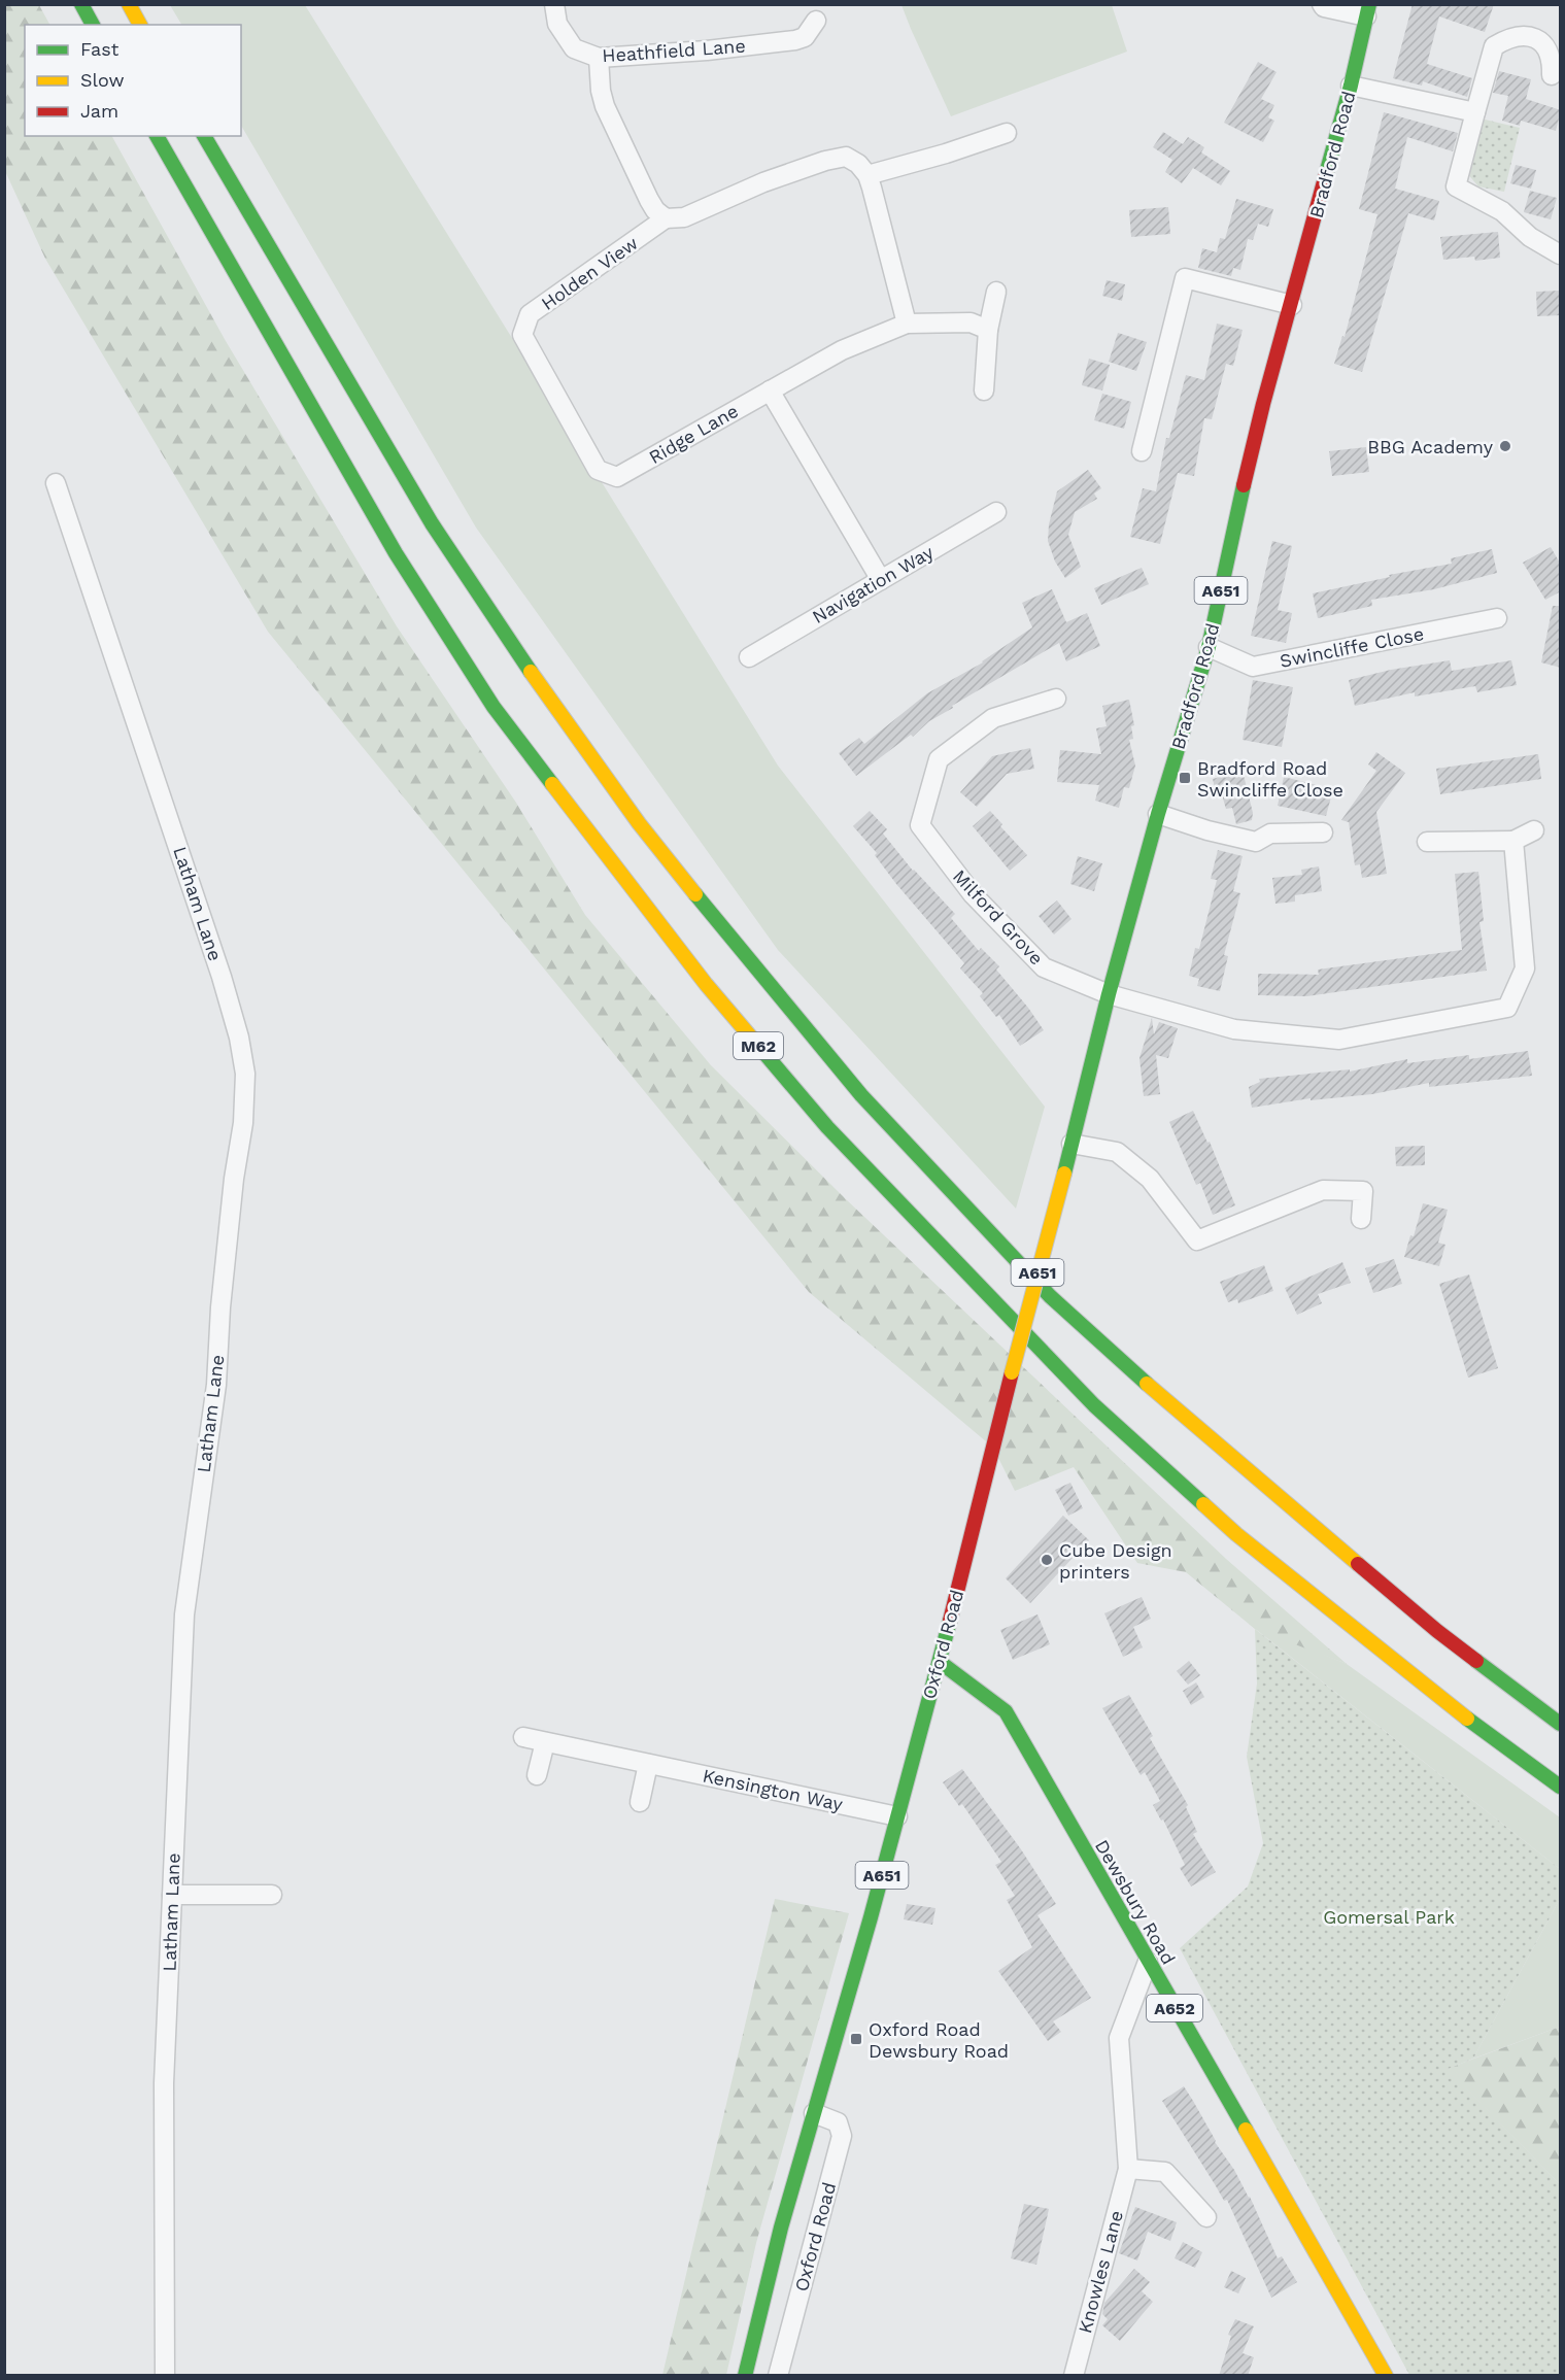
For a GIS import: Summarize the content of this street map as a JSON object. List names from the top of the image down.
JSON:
{
  "streets": {
    "main road": [
      "Bradford Road",
      "A651",
      "M62",
      "Oxford Road",
      "Dewsbury Road",
      "A652"
    ],
    "street": [
      "Heathfield Lane",
      "Holden View",
      "Ridge Lane",
      "Navigation Way",
      "Swincliffe Close",
      "Latham Lane",
      "Milford Grove",
      "Kensington Way",
      "Knowles Lane"
    ]
  },
  "crossings": [
    ["Bradford Road", "Swincliffe Close"],
    ["Bradford Road", "Milford Grove"],
    ["Bradford Road", "Oxford Road"],
    ["Holden View", "Ridge Lane"],
    ["Oxford Road", "Kensington Way"],
    ["Oxford Road", "Dewsbury Road"],
    ["Dewsbury Road", "Knowles Lane"]
  ],
  "parks": ["Gomersal Park"],
  "places": {
    "other": ["BBG Academy", "Cube Design printers"],
    "transit": ["Bradford Road Swincliffe Close", "Oxford Road Dewsbury Road"]
  },
  "legend": ["Fast", "Slow", "Jam"]
}
